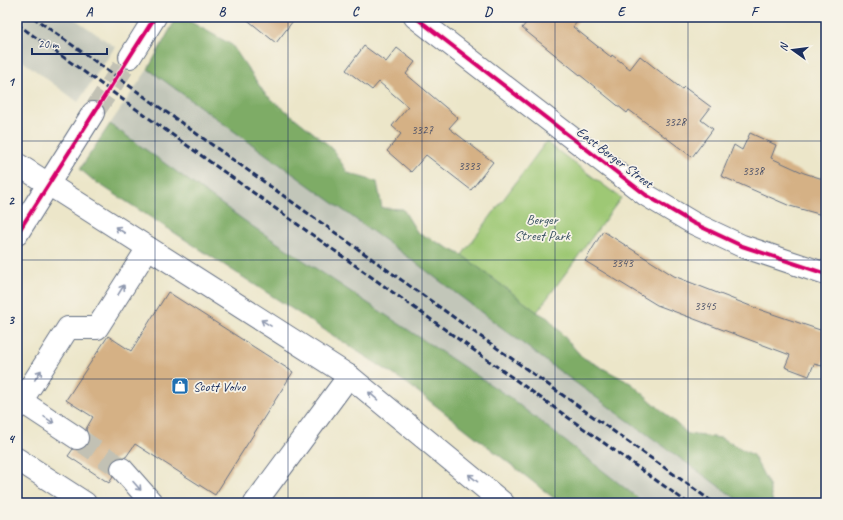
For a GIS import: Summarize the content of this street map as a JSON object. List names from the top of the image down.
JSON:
{
  "streets": {
    "street": ["East Berger Street"]
  },
  "parks": ["Berger Street Park"],
  "places": {
    "shop": ["Scott Volvo"]
  },
  "house_numbers": [
    "3328",
    "3327",
    "3333",
    "3338",
    "3343",
    "3345"
  ],
  "scale_bar": "20 m",
  "north": "left",
  "grid": {
    "columns": [
      "A",
      "B",
      "C",
      "D",
      "E",
      "F"
    ],
    "rows": [
      "1",
      "2",
      "3",
      "4"
    ]
  }
}
